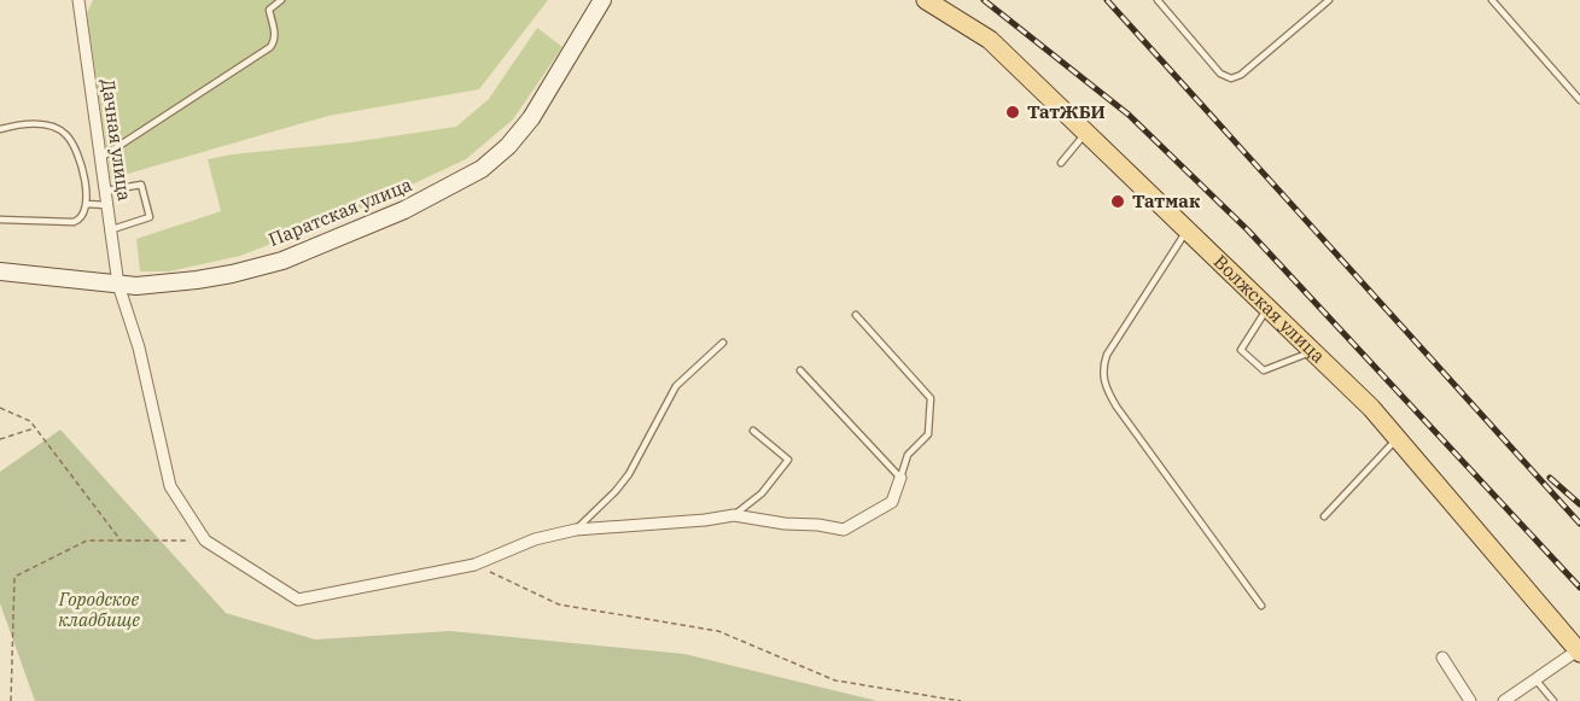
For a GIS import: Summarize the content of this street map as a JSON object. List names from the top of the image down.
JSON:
{
  "streets": {
    "main road": ["Паратская улица", "Волжская улица"],
    "street": ["Дачная улица"]
  },
  "crossings": [
    ["Дачная улица", "Паратская улица"]
  ],
  "parks": ["Городское кладбище"],
  "places": ["ТатЖБИ", "Татмак"]
}
